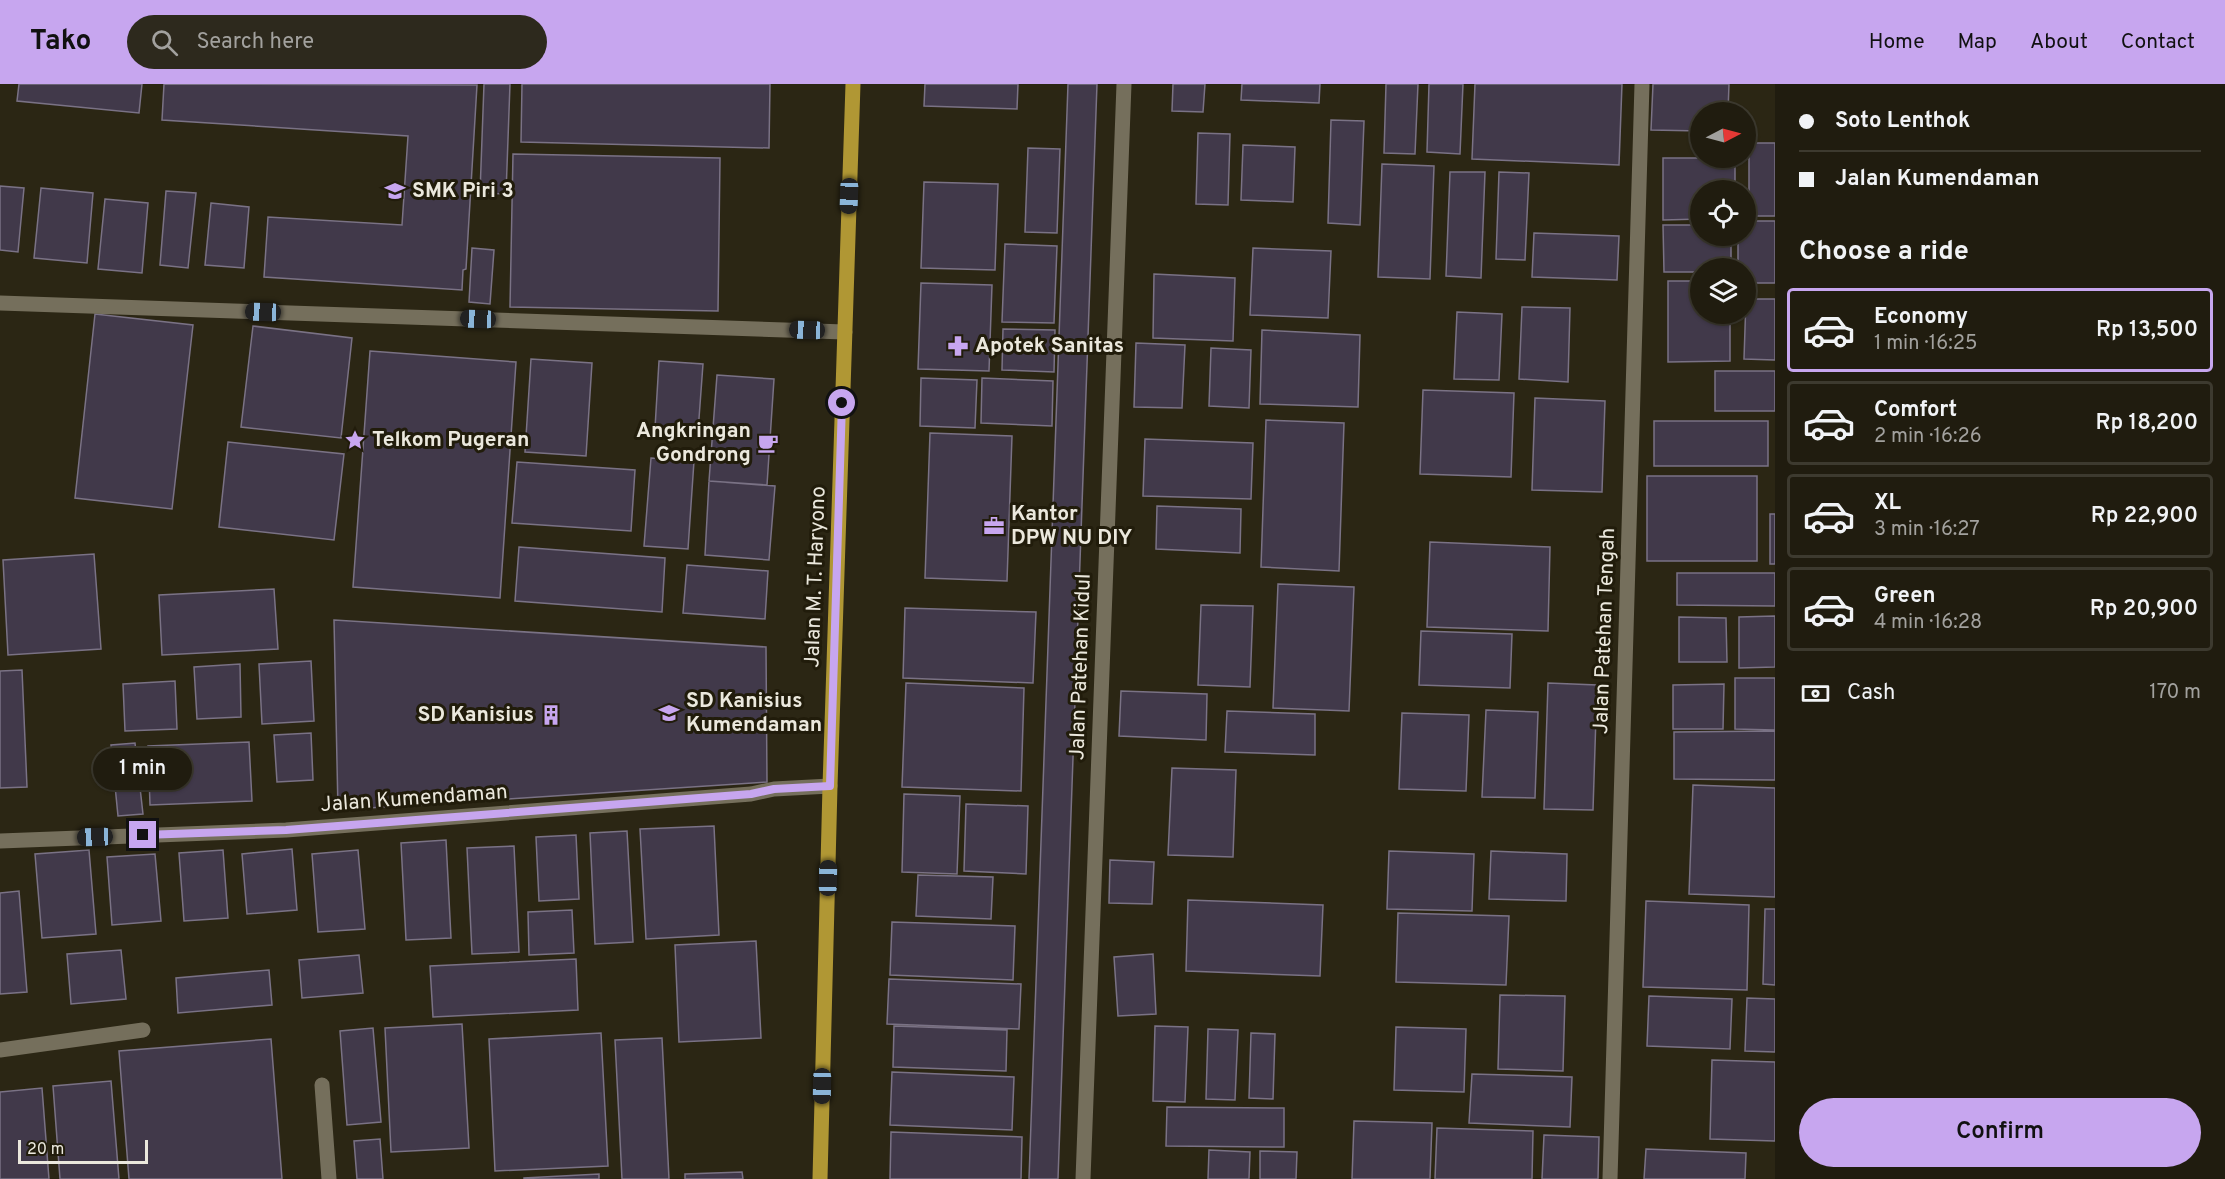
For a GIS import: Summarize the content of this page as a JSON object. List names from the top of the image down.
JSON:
{
  "streets": {
    "main road": ["Jalan M. T. Haryono"],
    "street": ["Jalan Patehan Tengah", "Jalan Patehan Kidul", "Jalan Kumendaman"]
  },
  "crossings": [
    ["Jalan M. T. Haryono", "Jalan Kumendaman"]
  ],
  "places": {
    "school or university": ["SMK Piri 3", "SD Kanisius Kumendaman"],
    "pharmacy": ["Apotek Sanitas"],
    "place": ["Telkom Pugeran"],
    "cafe": ["Angkringan Gondrong"],
    "office": ["Kantor DPW NU DIY"],
    "building": ["SD Kanisius"]
  },
  "scale_bar": "20 m",
  "north": "right",
  "page": {
    "header": "Tako",
    "search": "Search here",
    "nav": [
      "Home",
      "Map",
      "About",
      "Contact"
    ],
    "banner": ["Soto Lenthok", "Jalan Kumendaman"],
    "heading": "Choose a ride",
    "list": [
      {
        "name": "Economy",
        "note": "1 min · 16:25",
        "value": "Rp 13,500"
      },
      {
        "name": "Comfort",
        "note": "2 min · 16:26",
        "value": "Rp 18,200"
      },
      {
        "name": "XL",
        "note": "3 min · 16:27",
        "value": "Rp 22,900"
      },
      {
        "name": "Green",
        "note": "4 min · 16:28",
        "value": "Rp 20,900"
      }
    ],
    "pay": ["Cash", "170 m"],
    "bubble": "1 min",
    "buttons": "Confirm",
    "scale": "20 m"
  }
}
